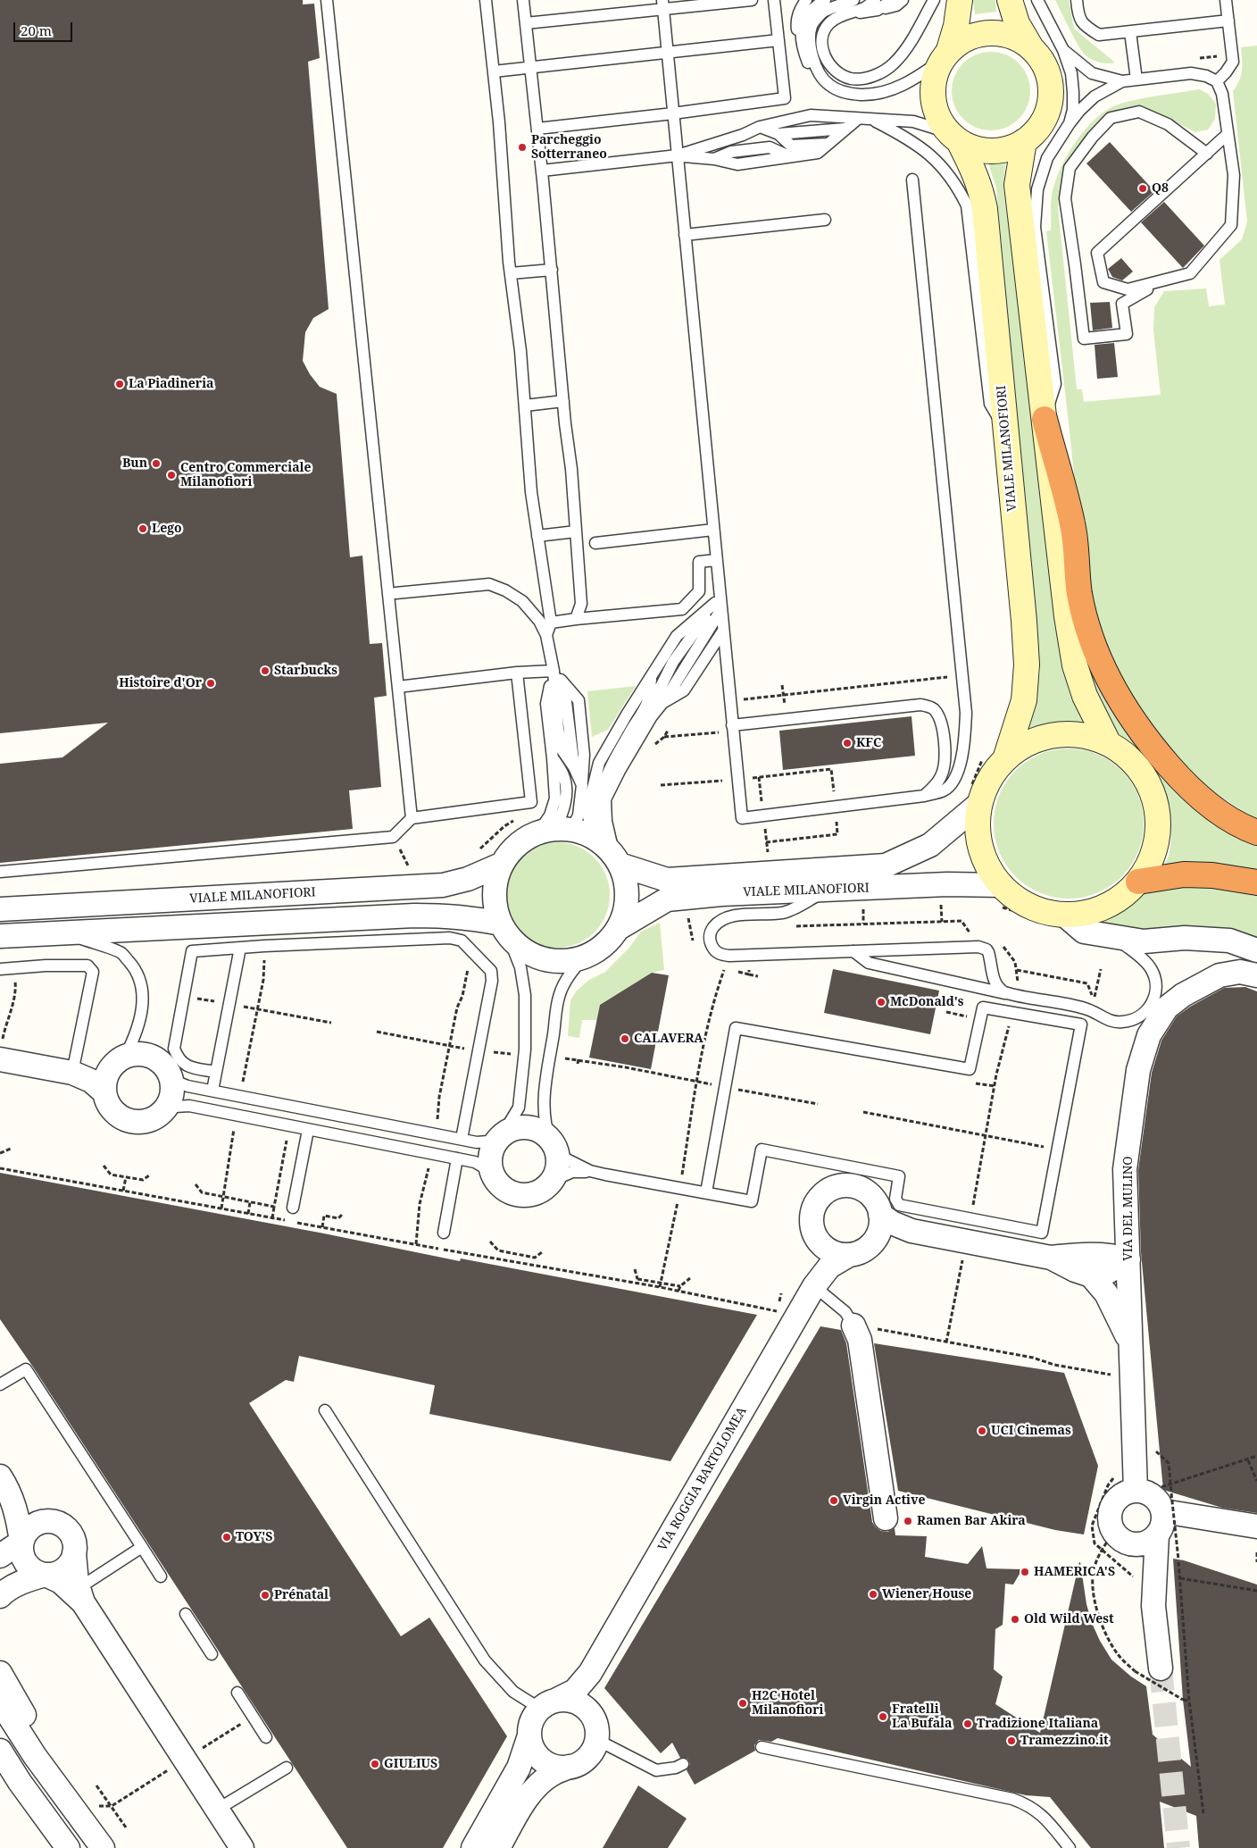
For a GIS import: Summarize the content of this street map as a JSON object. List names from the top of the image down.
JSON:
{
  "streets": {
    "main road": ["VIALE MILANOFIORI"],
    "street": ["VIA DEL MULINO", "VIA ROGGIA BARTOLOMEA"]
  },
  "places": [
    "Parcheggio Sotterraneo",
    "Q8",
    "La Piadineria",
    "Bun",
    "Centro Commerciale Milanofiori",
    "Lego",
    "Starbucks",
    "Histoire d'Or",
    "KFC",
    "McDonald's",
    "CALAVERA",
    "UCI Cinemas",
    "Virgin Active",
    "Ramen Bar Akira",
    "TOY'S",
    "HAMERICA'S",
    "Wiener House",
    "Prénatal",
    "Old Wild West",
    "H2C Hotel Milanofiori",
    "Fratelli La Bufala",
    "Tradizione Italiana",
    "Tramezzino.it",
    "GIULIUS"
  ],
  "scale_bar": "20 m"
}
